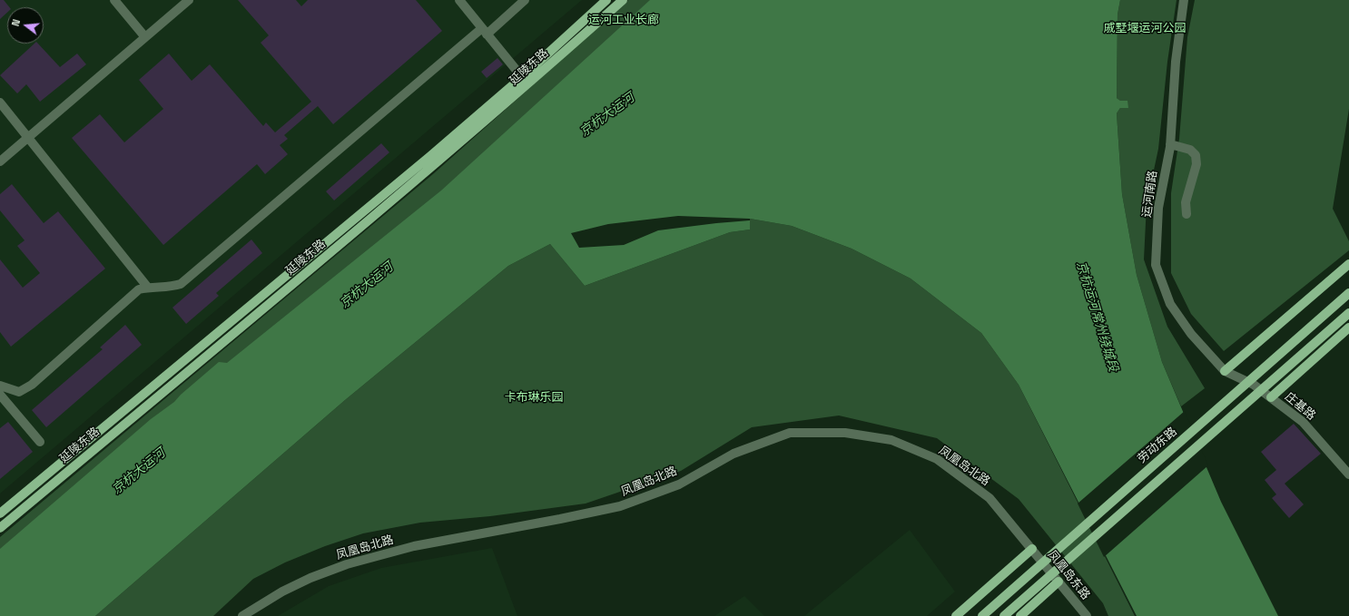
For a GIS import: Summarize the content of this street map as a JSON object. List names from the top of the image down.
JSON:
{
  "streets": {
    "main road": ["延陵东路", "劳动东路"],
    "street": [
      "运河南路",
      "庄基路",
      "凤凰岛北路",
      "凤凰岛东路"
    ]
  },
  "crossings": [
    ["运河南路", "庄基路"],
    ["凤凰岛北路", "凤凰岛东路"]
  ],
  "water": ["京杭大运河", "京杭运河常州绕城段"],
  "parks": ["运河工业长廊", "戚墅堰运河公园", "卡布琳乐园"],
  "north": "left"
}
